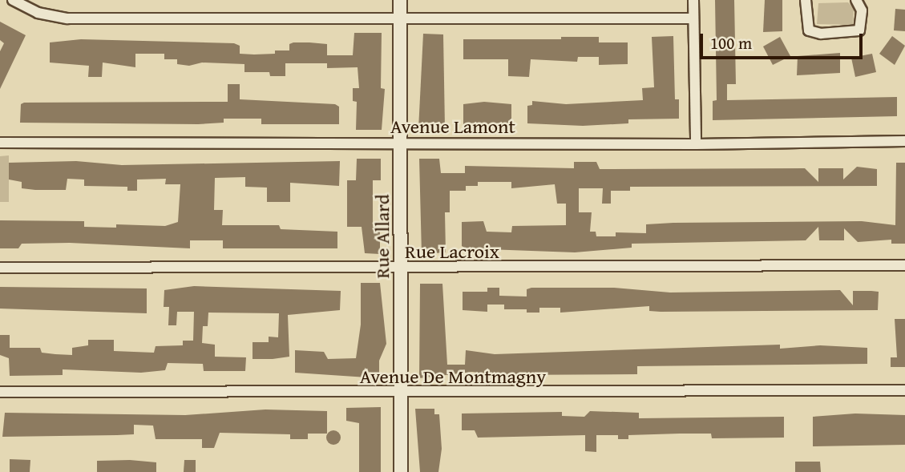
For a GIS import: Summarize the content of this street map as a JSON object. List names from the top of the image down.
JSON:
{
  "streets": {
    "street": [
      "Avenue Lamont",
      "Rue Allard",
      "Rue Lacroix",
      "Avenue De Montmagny"
    ]
  },
  "crossings": [
    ["Avenue Lamont", "Rue Allard"],
    ["Rue Allard", "Rue Lacroix"],
    ["Rue Allard", "Avenue De Montmagny"]
  ],
  "scale_bar": "100 m"
}
